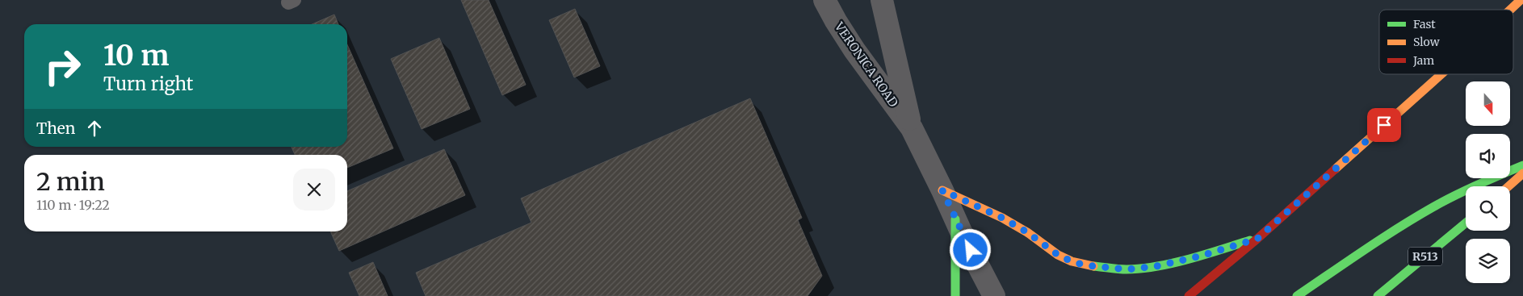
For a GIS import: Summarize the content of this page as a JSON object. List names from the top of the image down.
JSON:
{
  "streets": {
    "main road": ["R513"],
    "street": ["VERONICA ROAD"]
  },
  "legend": ["Fast", "Slow", "Jam"],
  "north": "bottom",
  "page": {
    "turn": ["10 m", "Turn right"],
    "then": "Then",
    "heading": ["2 min", "110 m · 19:22"]
  }
}
